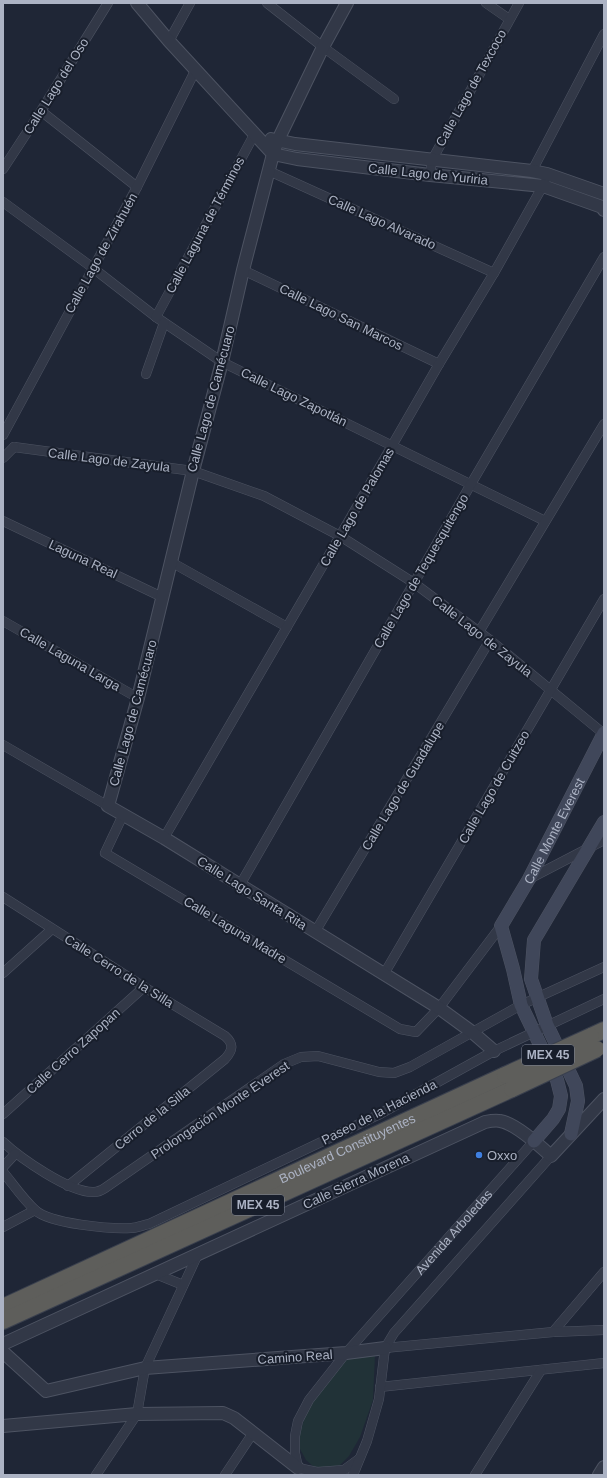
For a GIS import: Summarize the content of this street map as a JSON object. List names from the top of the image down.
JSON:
{
  "streets": {
    "highway": ["MEX 45", "Boulevard Constituyentes"],
    "main road": ["Calle Monte Everest", "Avenida Arboledas"],
    "street": [
      "Calle Lago del Oso",
      "Calle Lago de Texcoco",
      "Calle Lago de Yuriria",
      "Calle Lago Alvarado",
      "Calle Laguna de Términos",
      "Calle Lago de Zirahuén",
      "Calle Lago San Marcos",
      "Calle Lago Zapotlán",
      "Calle Lago de Camécuaro",
      "Calle Lago de Zayula",
      "Calle Lago de Palomas",
      "Laguna Real",
      "Calle Lago de Tequesquitengo",
      "Calle Laguna Larga",
      "Calle Lago de Guadalupe",
      "Calle Lago de Cuitzeo",
      "Calle Lago Santa Rita",
      "Calle Laguna Madre",
      "Calle Cerro de la Silla",
      "Calle Cerro Zapopan",
      "Prolongación Monte Everest",
      "Paseo de la Hacienda",
      "Cerro de la Silla",
      "Calle Sierra Morena",
      "Camino Real"
    ]
  },
  "crossings": [
    ["Calle Lago de Texcoco", "Calle Lago de Yuriria"],
    ["Calle Lago de Yuriria", "Calle Laguna de Términos"],
    ["Calle Lago de Yuriria", "Calle Lago de Camécuaro"],
    ["Calle Lago de Yuriria", "Calle Lago de Palomas"],
    ["Calle Lago Alvarado", "Calle Lago de Camécuaro"],
    ["Calle Lago Alvarado", "Calle Lago de Palomas"],
    ["Calle Laguna de Términos", "Calle Lago Zapotlán"],
    ["Calle Lago de Zirahuén", "Calle Lago Zapotlán"],
    ["Calle Lago de Zirahuén", "Calle Lago de Zayula"],
    ["Calle Lago San Marcos", "Calle Lago de Camécuaro"],
    ["Calle Lago San Marcos", "Calle Lago de Palomas"],
    ["Calle Lago Zapotlán", "Calle Lago de Camécuaro"],
    ["Calle Lago Zapotlán", "Calle Lago de Palomas"],
    ["Calle Lago Zapotlán", "Calle Lago de Tequesquitengo"],
    ["Calle Lago de Camécuaro", "Calle Lago de Zayula"],
    ["Calle Lago de Camécuaro", "Laguna Real"],
    ["Calle Lago de Camécuaro", "Calle Laguna Larga"],
    ["Calle Lago de Camécuaro", "Calle Lago Santa Rita"],
    ["Calle Lago de Zayula", "Calle Lago de Palomas"],
    ["Calle Lago de Zayula", "Calle Lago de Tequesquitengo"],
    ["Calle Lago de Zayula", "Calle Lago de Guadalupe"],
    ["Calle Lago de Zayula", "Calle Lago de Cuitzeo"],
    ["Calle Lago de Zayula", "Calle Monte Everest"],
    ["Calle Lago de Palomas", "Calle Lago Santa Rita"],
    ["Calle Lago de Tequesquitengo", "Calle Lago Santa Rita"],
    ["Calle Lago de Guadalupe", "Calle Lago Santa Rita"],
    ["Calle Lago de Cuitzeo", "Calle Lago Santa Rita"],
    ["Calle Monte Everest", "Calle Lago Santa Rita"],
    ["Calle Monte Everest", "Calle Laguna Madre"],
    ["Calle Lago Santa Rita", "Calle Laguna Madre"],
    ["Calle Lago Santa Rita", "Prolongación Monte Everest"],
    ["Calle Lago Santa Rita", "Paseo de la Hacienda"],
    ["Calle Cerro de la Silla", "Calle Cerro Zapopan"],
    ["Calle Cerro de la Silla", "Cerro de la Silla"],
    ["Prolongación Monte Everest", "Cerro de la Silla"],
    ["Paseo de la Hacienda", "Avenida Arboledas"],
    ["Calle Sierra Morena", "Avenida Arboledas"],
    ["Avenida Arboledas", "Camino Real"]
  ],
  "places": ["Oxxo"]
}
